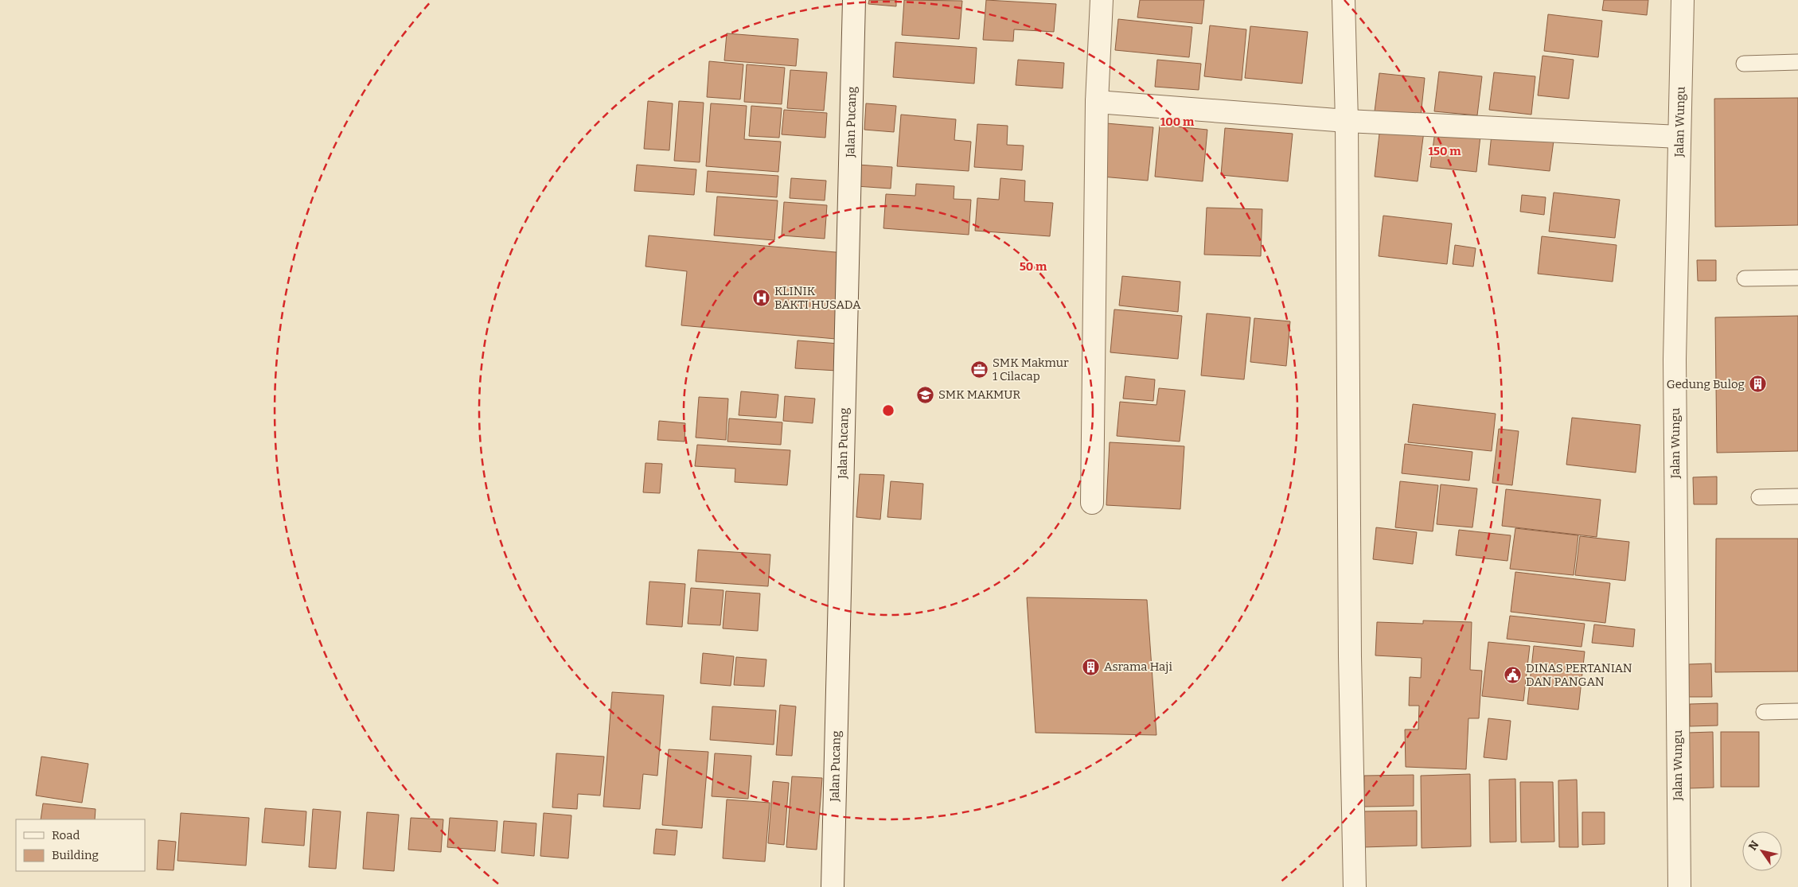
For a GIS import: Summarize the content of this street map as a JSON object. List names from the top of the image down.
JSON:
{
  "streets": {
    "street": ["Jalan Pucang", "Jalan Wungu"]
  },
  "places": {
    "hospital": ["KLINIK BAKTI HUSADA"],
    "office": ["SMK Makmur 1 Cilacap"],
    "building": ["Gedung Bulog", "Asrama Haji"],
    "school or university": ["SMK MAKMUR"],
    "public building": ["DINAS PERTANIAN DAN PANGAN"]
  },
  "legend": ["Road", "Building"],
  "north": "top left",
  "rings": ["100 m", "150 m", "50 m"]
}
